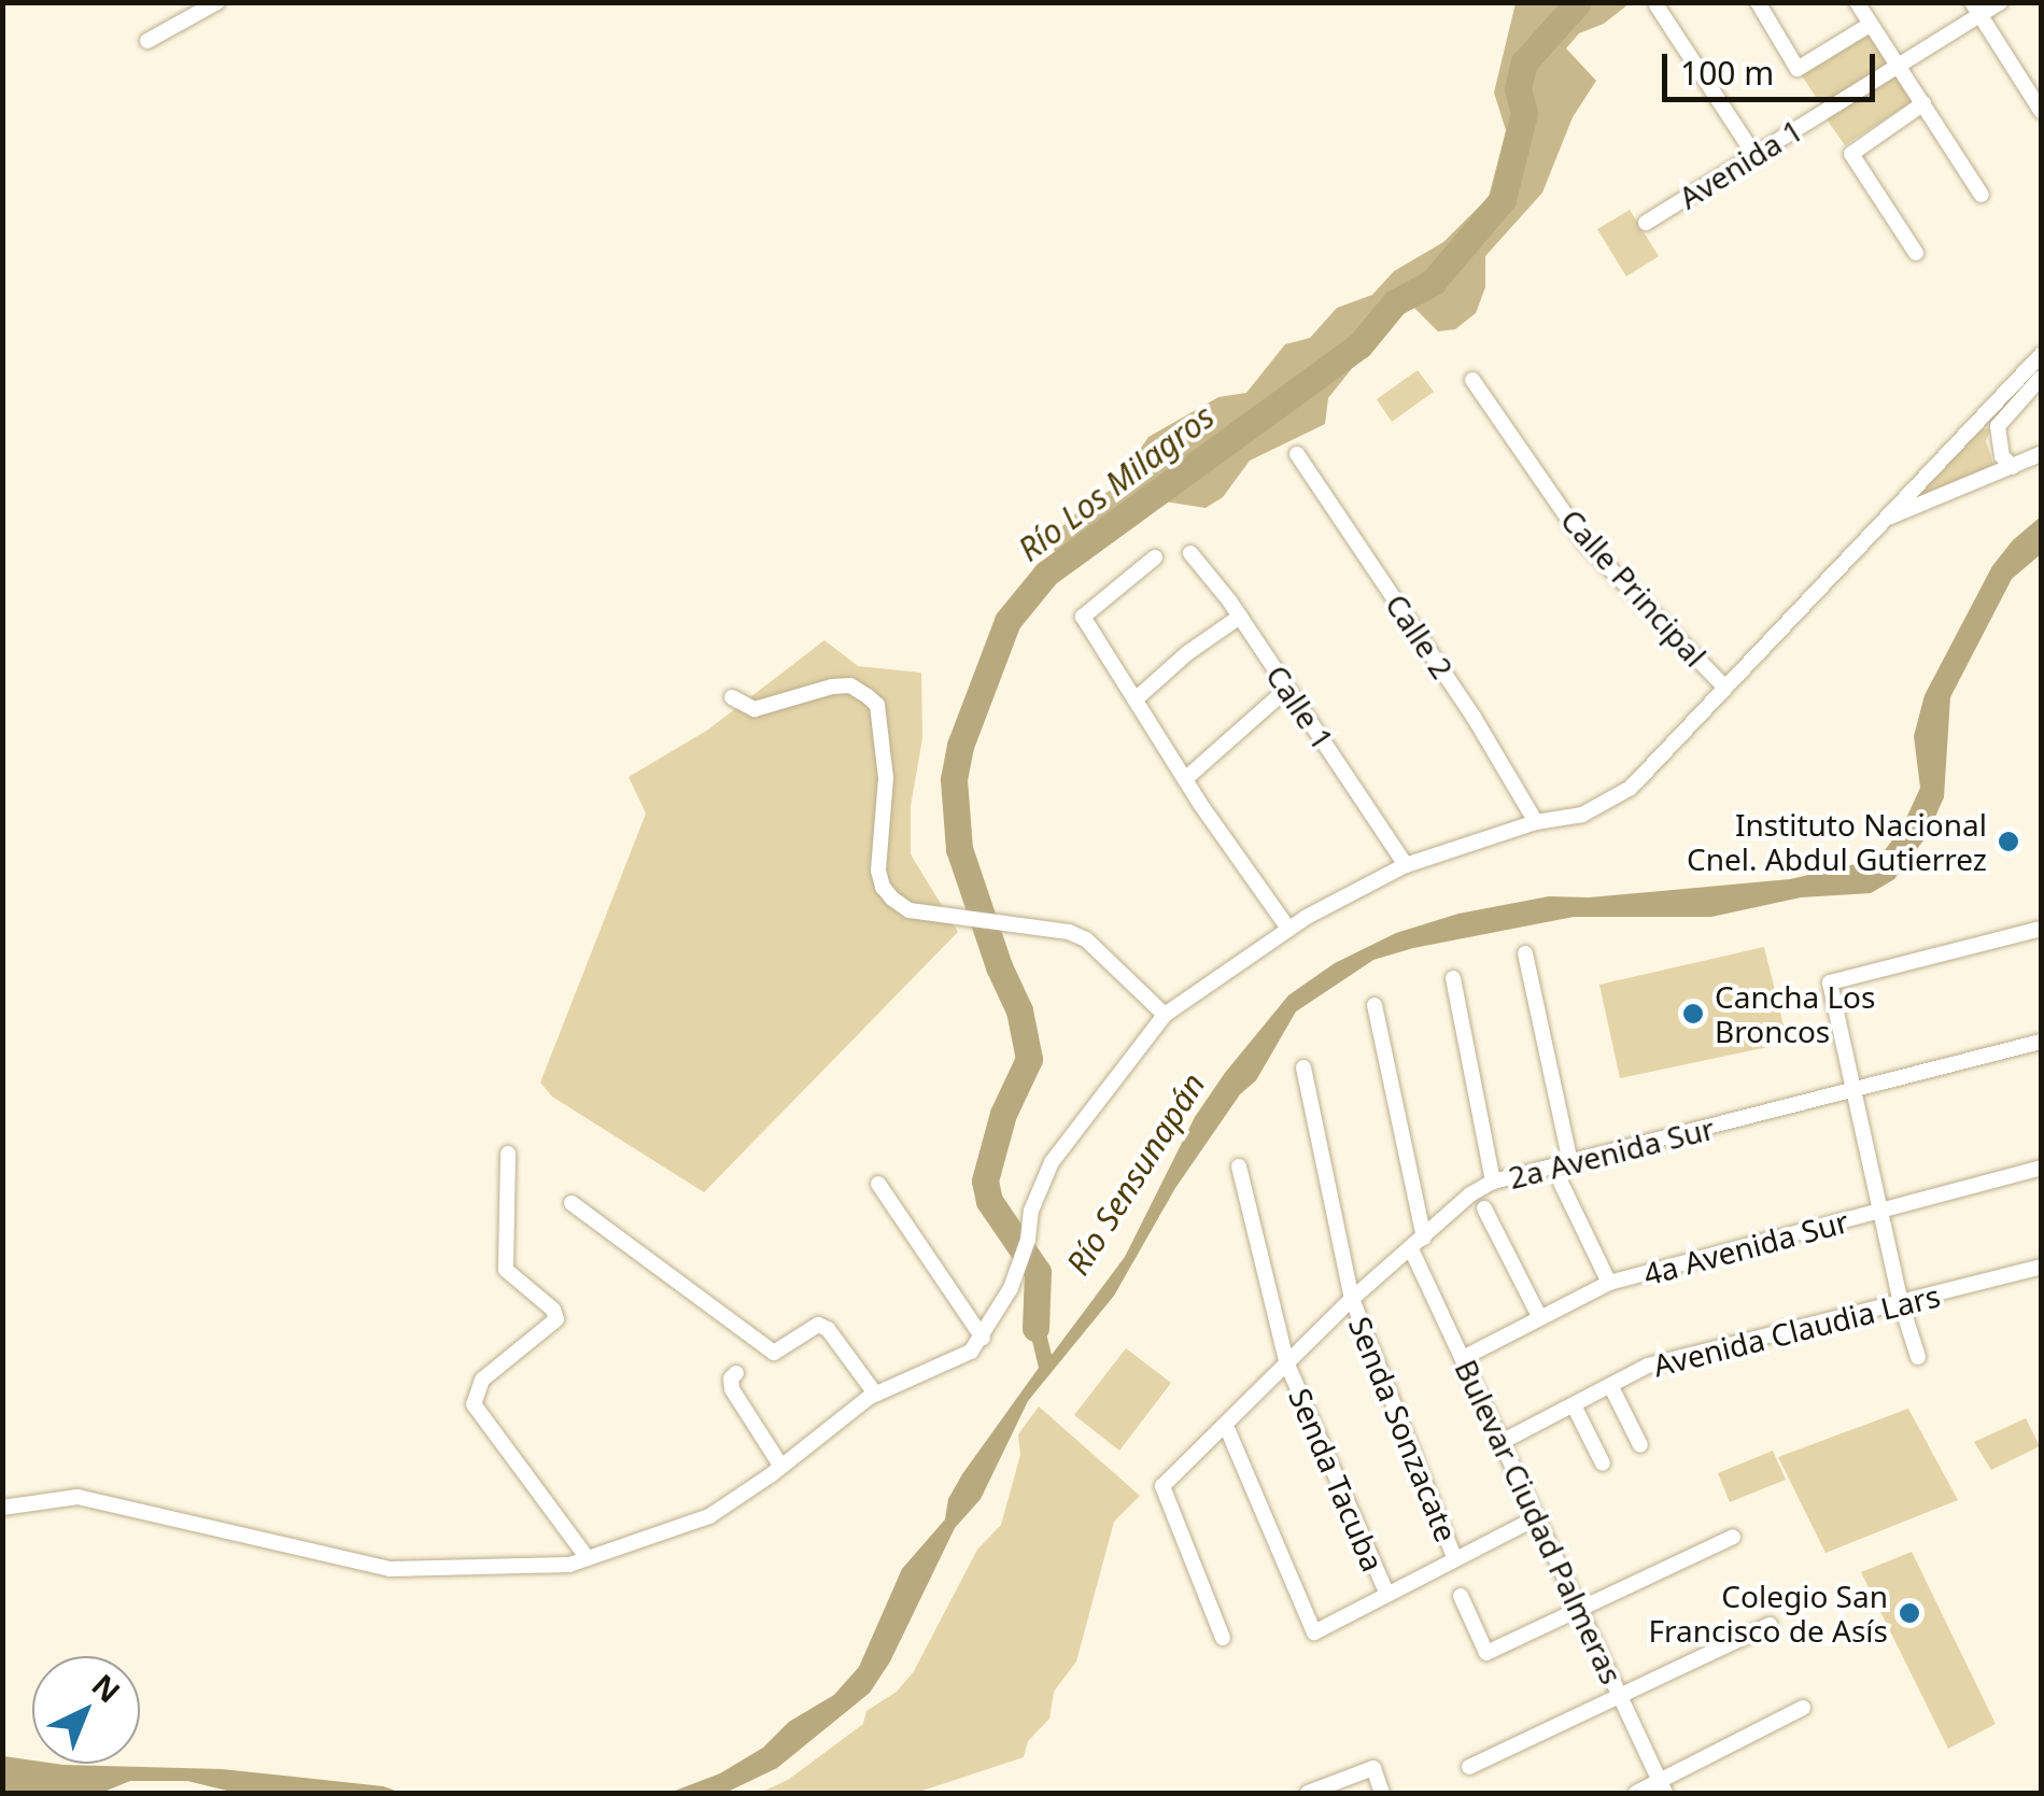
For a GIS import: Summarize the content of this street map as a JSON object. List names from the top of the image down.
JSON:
{
  "streets": {
    "street": [
      "Avenida 1",
      "Calle Principal",
      "Calle 2",
      "Calle 1",
      "2a Avenida Sur",
      "4a Avenida Sur",
      "Avenida Claudia Lars",
      "Senda Sonzacate",
      "Senda Tacuba",
      "Bulevar Ciudad Palmeras"
    ]
  },
  "crossings": [
    ["2a Avenida Sur", "Senda Sonzacate"],
    ["2a Avenida Sur", "Senda Tacuba"],
    ["2a Avenida Sur", "Bulevar Ciudad Palmeras"],
    ["4a Avenida Sur", "Bulevar Ciudad Palmeras"],
    ["Avenida Claudia Lars", "Bulevar Ciudad Palmeras"]
  ],
  "water": ["Río Los Milagros", "Río Sensunapán"],
  "places": ["Instituto Nacional Cnel. Abdul Gutierrez", "Cancha Los Broncos", "Colegio San Francisco de Asís"],
  "scale_bar": "100 m",
  "north": "top right"
}
